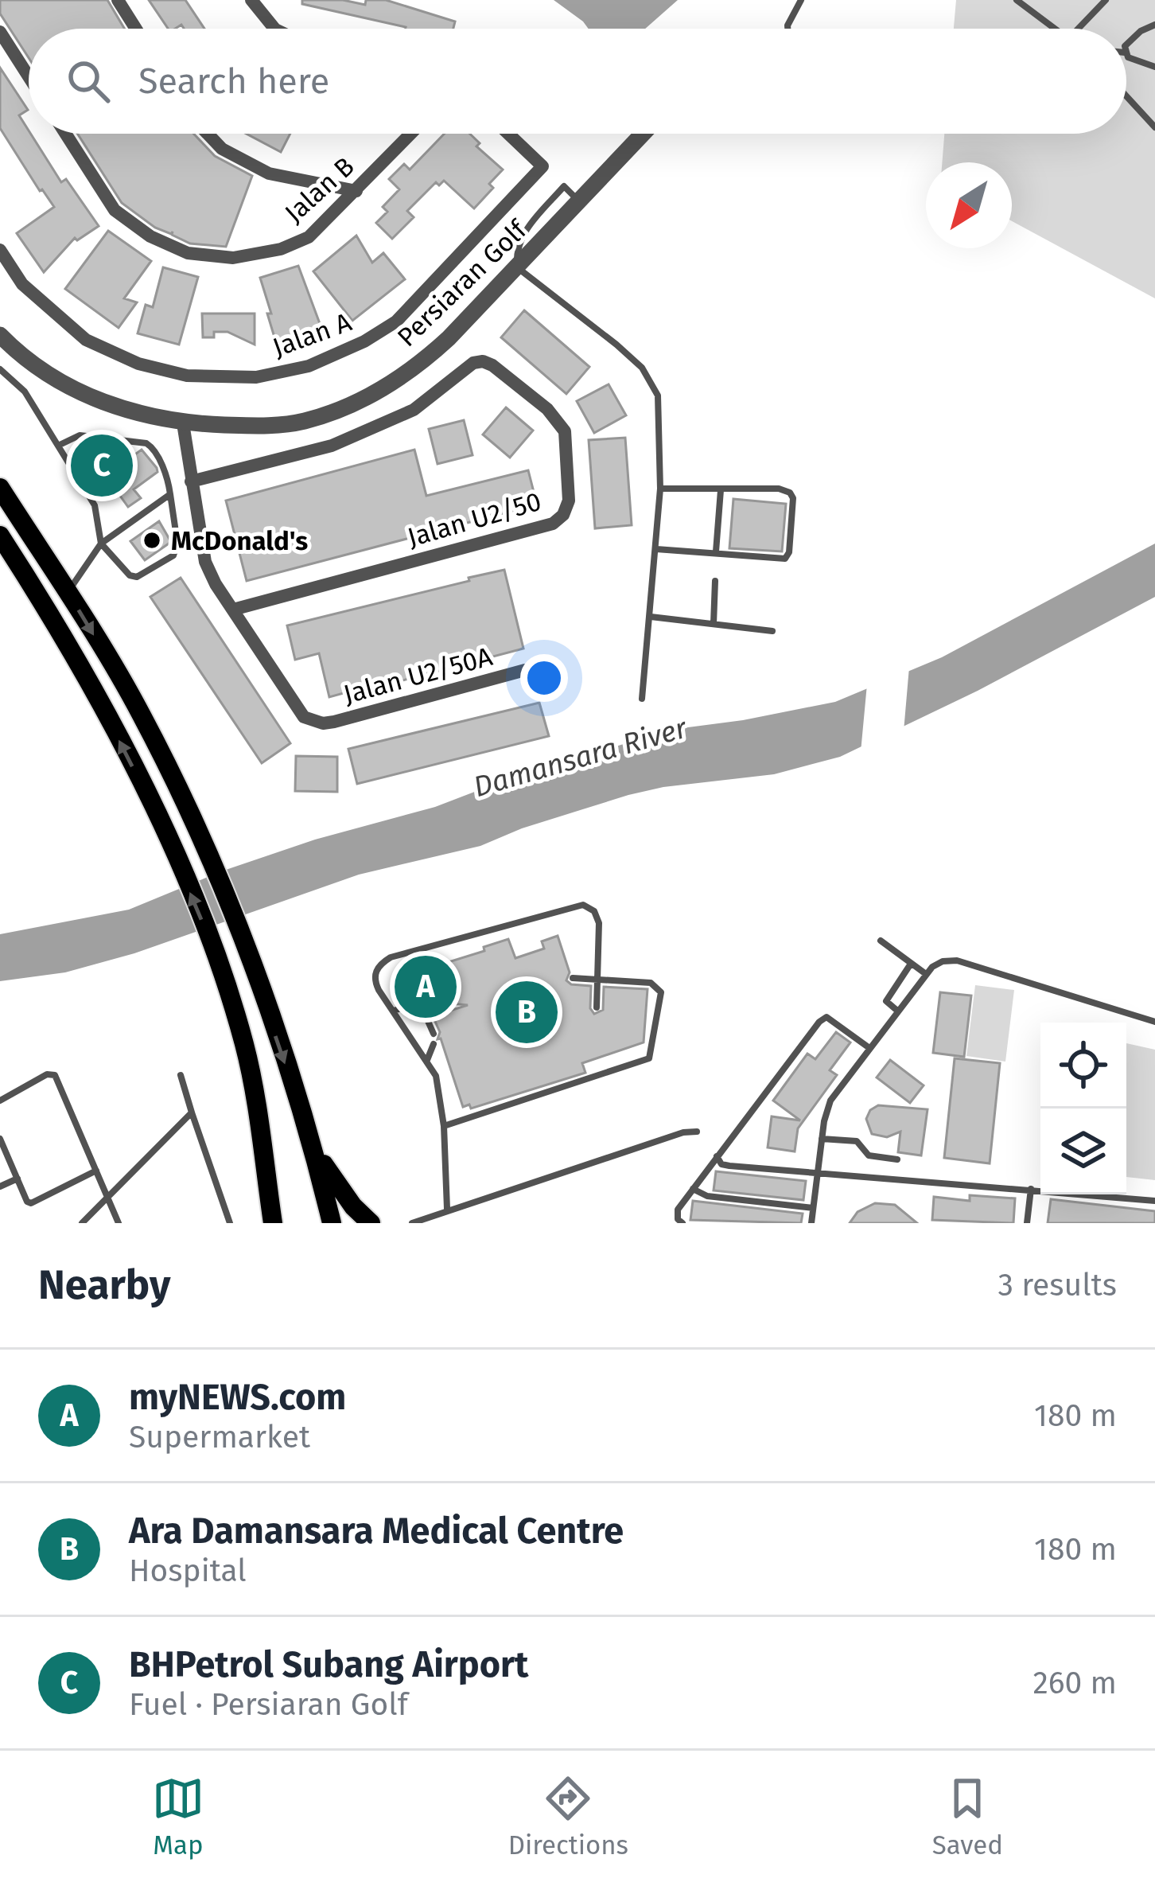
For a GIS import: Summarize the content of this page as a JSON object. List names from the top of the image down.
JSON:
{
  "streets": {
    "street": [
      "Jalan B",
      "Persiaran Golf",
      "Jalan A",
      "Jalan U2/50",
      "Jalan U2/50A"
    ]
  },
  "crossings": [
    ["Persiaran Golf", "Jalan U2/50A"],
    ["Jalan U2/50", "Jalan U2/50A"]
  ],
  "water": ["Damansara River"],
  "places": ["McDonald's"],
  "north": "bottom left",
  "page": {
    "search": "Search here",
    "pins": ["C", "A", "B"],
    "heading": ["Nearby", "3 results"],
    "list": [
      {
        "mark": "A",
        "name": "myNEWS.com",
        "note": "Supermarket",
        "value": "180 m"
      },
      {
        "mark": "B",
        "name": "Ara Damansara Medical Centre",
        "note": "Hospital",
        "value": "180 m"
      },
      {
        "mark": "C",
        "name": "BHPetrol Subang Airport",
        "note": "Fuel · Persiaran Golf",
        "value": "260 m"
      }
    ],
    "nav": ["Map", "Directions", "Saved"]
  }
}
